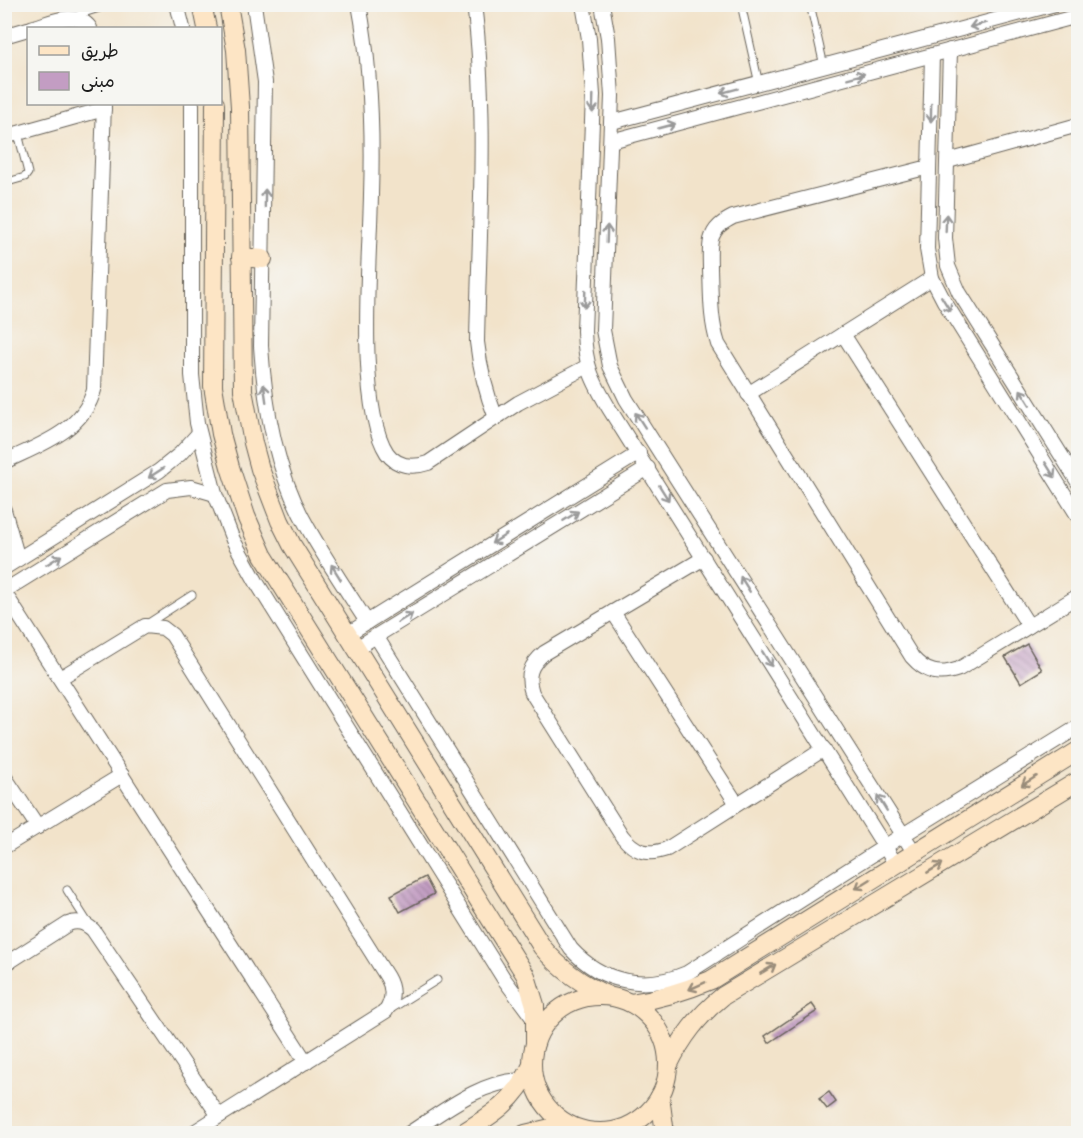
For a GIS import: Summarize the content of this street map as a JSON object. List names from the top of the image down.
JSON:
{
  "legend": ["طريق", "مبنى"]
}
